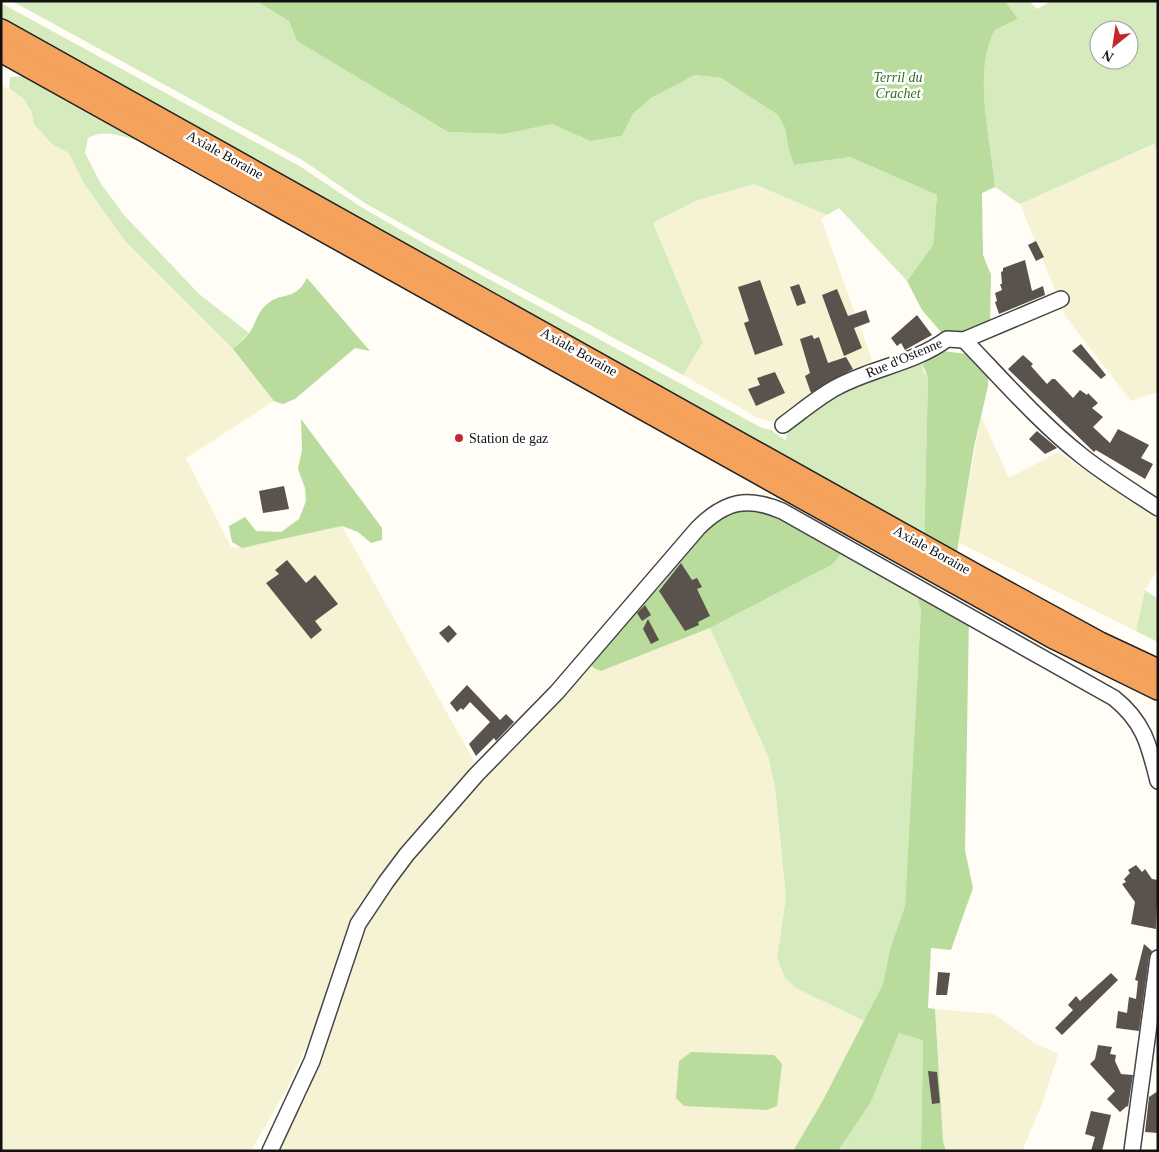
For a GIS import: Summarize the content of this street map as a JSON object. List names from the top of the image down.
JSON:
{
  "streets": {
    "highway": ["Axiale Boraine"],
    "street": ["Rue d'Ostenne"]
  },
  "parks": ["Terril du Crachet"],
  "places": ["Station de gaz"],
  "north": "bottom left"
}
